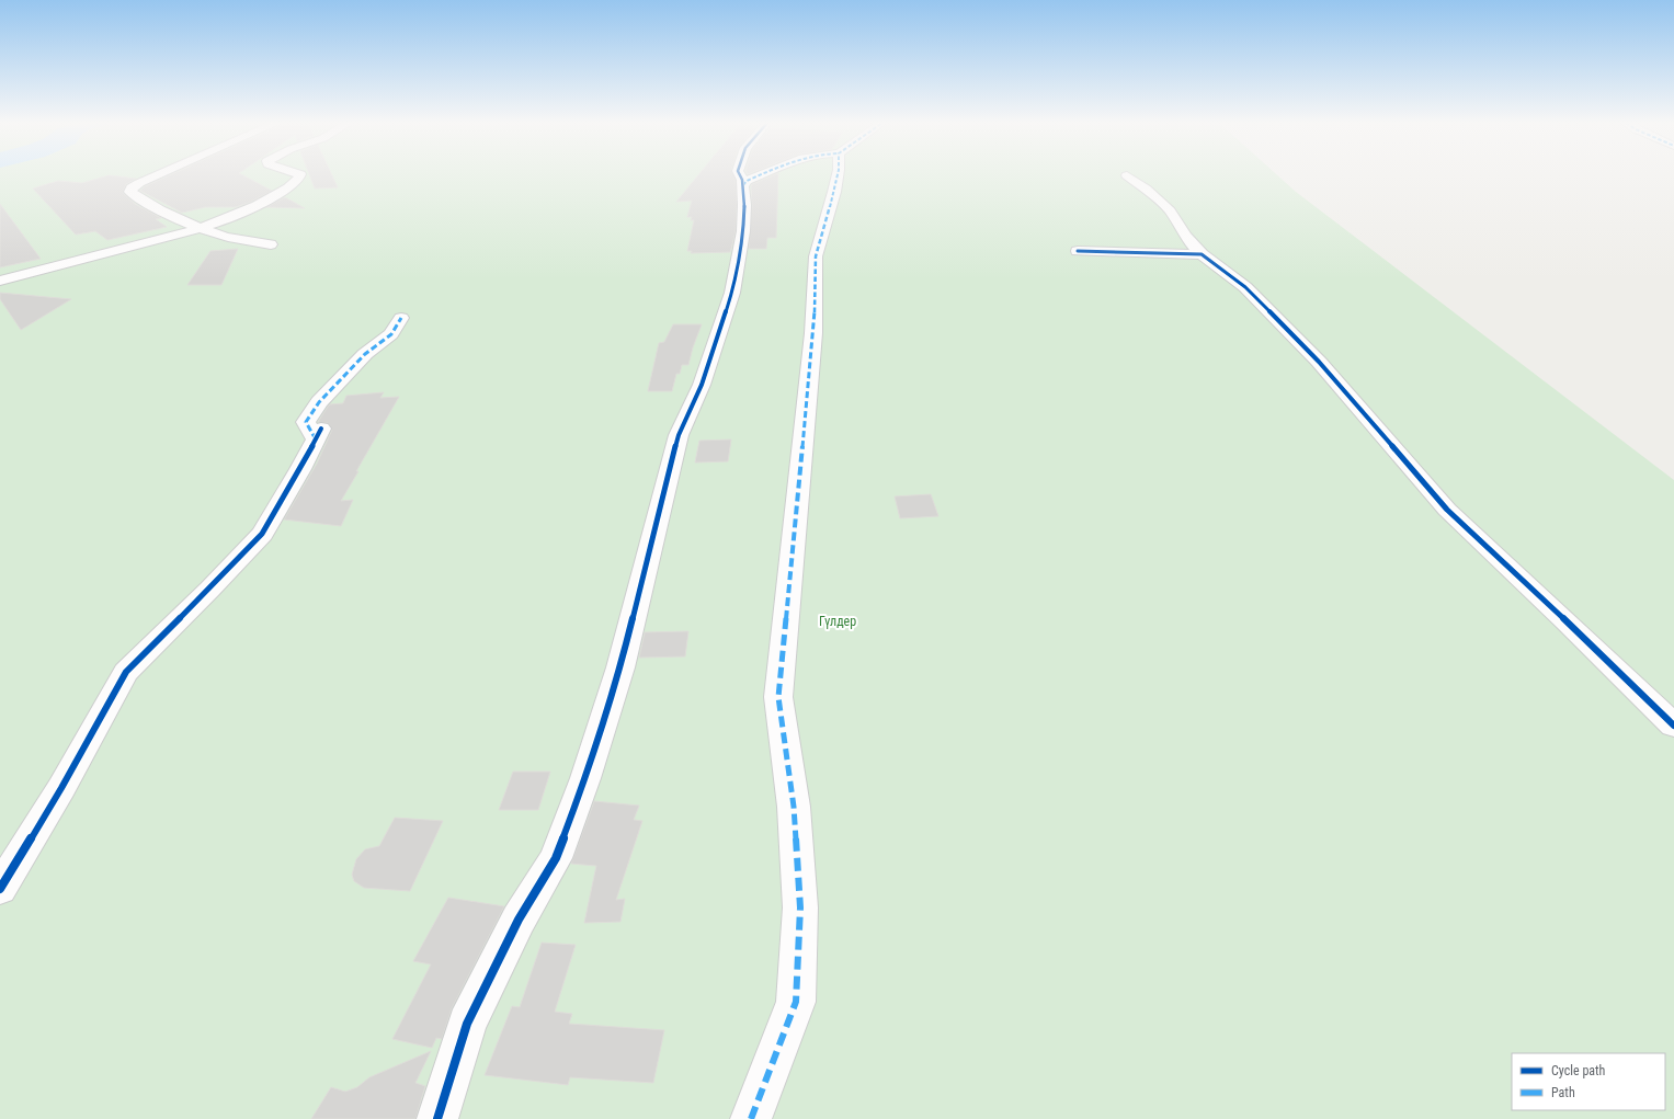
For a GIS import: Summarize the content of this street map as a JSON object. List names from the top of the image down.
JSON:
{
  "parks": ["Гүлдер"],
  "legend": ["Cycle path", "Path"]
}
